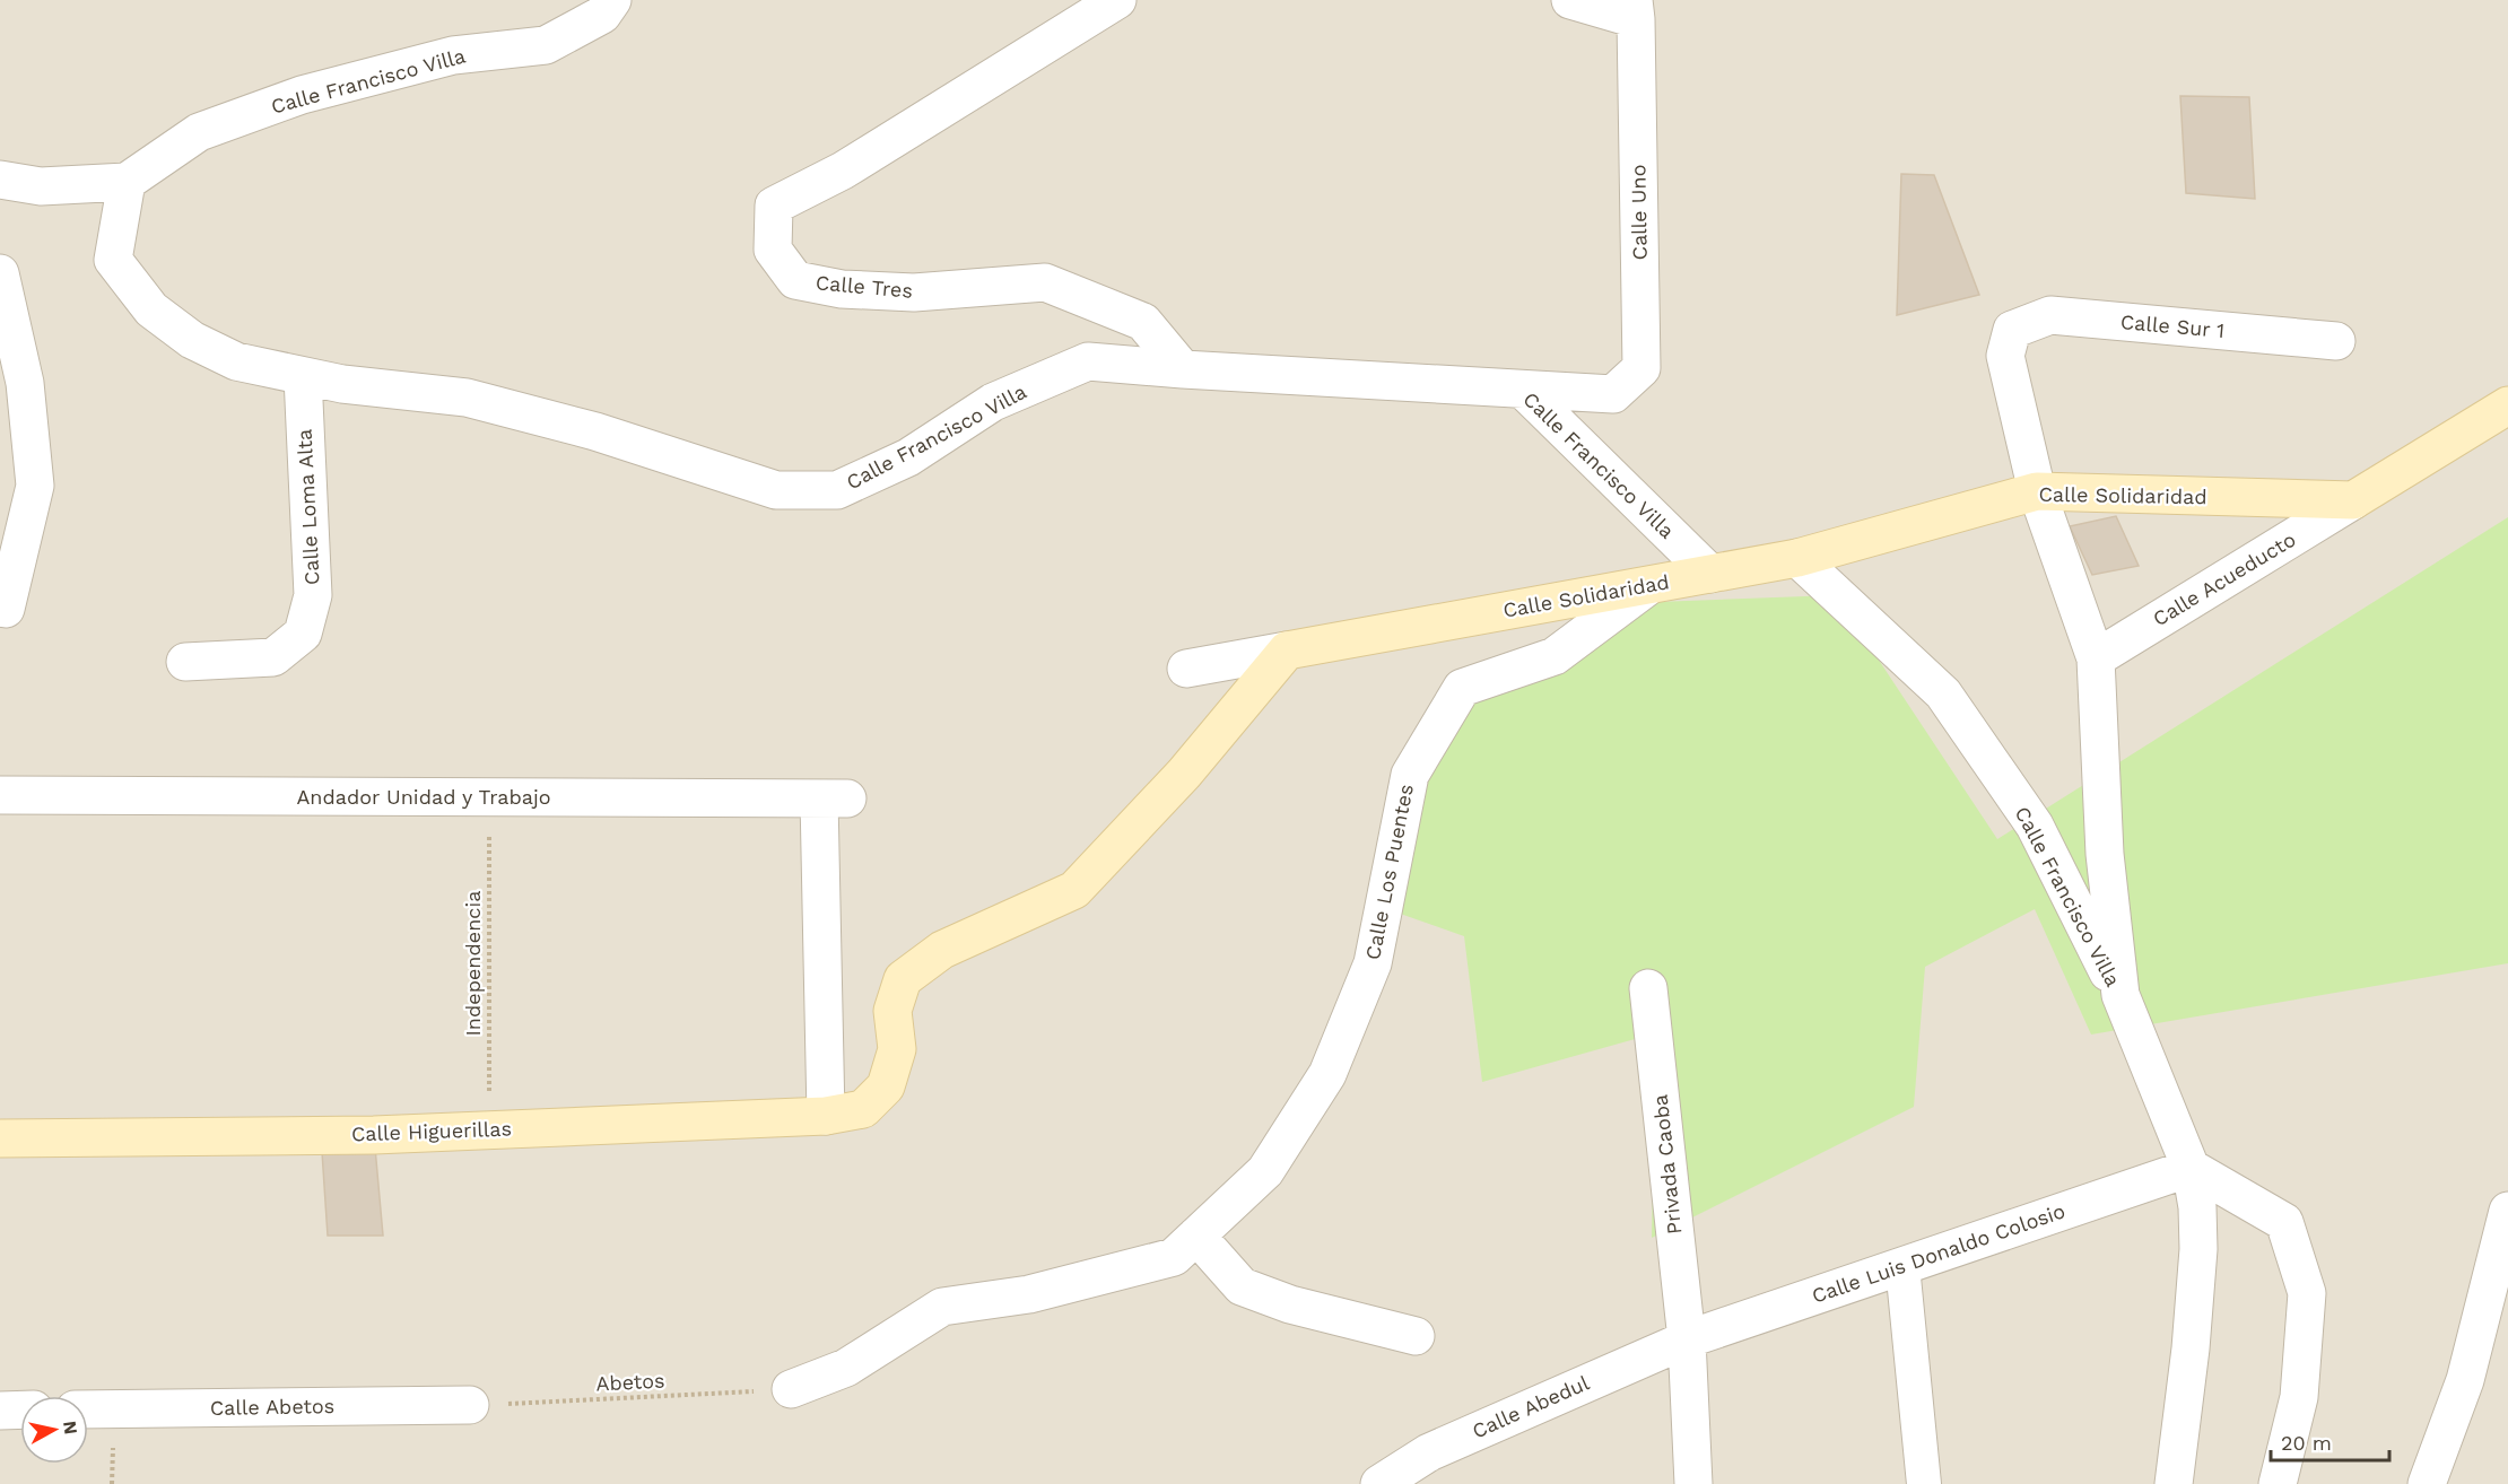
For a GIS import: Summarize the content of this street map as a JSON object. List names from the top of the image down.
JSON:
{
  "streets": {
    "main road": ["Calle Solidaridad", "Calle Higuerillas"],
    "street": [
      "Calle Francisco Villa",
      "Calle Uno",
      "Calle Tres",
      "Calle Sur 1",
      "Calle Loma Alta",
      "Calle Acueducto",
      "Andador Unidad y Trabajo",
      "Calle Los Puentes",
      "Privada Caoba",
      "Calle Luis Donaldo Colosio",
      "Calle Abetos",
      "Calle Abedul"
    ],
    "path": ["Independencia", "Abetos"]
  },
  "crossings": [
    ["Calle Francisco Villa", "Calle Uno"],
    ["Calle Francisco Villa", "Calle Tres"],
    ["Calle Francisco Villa", "Calle Solidaridad"],
    ["Calle Francisco Villa", "Calle Loma Alta"],
    ["Calle Sur 1", "Calle Solidaridad"],
    ["Calle Solidaridad", "Calle Acueducto"],
    ["Calle Solidaridad", "Calle Los Puentes"],
    ["Calle Solidaridad", "Calle Higuerillas"],
    ["Andador Unidad y Trabajo", "Independencia"],
    ["Andador Unidad y Trabajo", "Calle Higuerillas"],
    ["Calle Los Puentes", "Abetos"],
    ["Independencia", "Calle Higuerillas"],
    ["Privada Caoba", "Calle Luis Donaldo Colosio"],
    ["Privada Caoba", "Calle Abedul"],
    ["Calle Luis Donaldo Colosio", "Calle Abedul"],
    ["Abetos", "Calle Abetos"]
  ],
  "scale_bar": "20 m",
  "north": "right"
}
